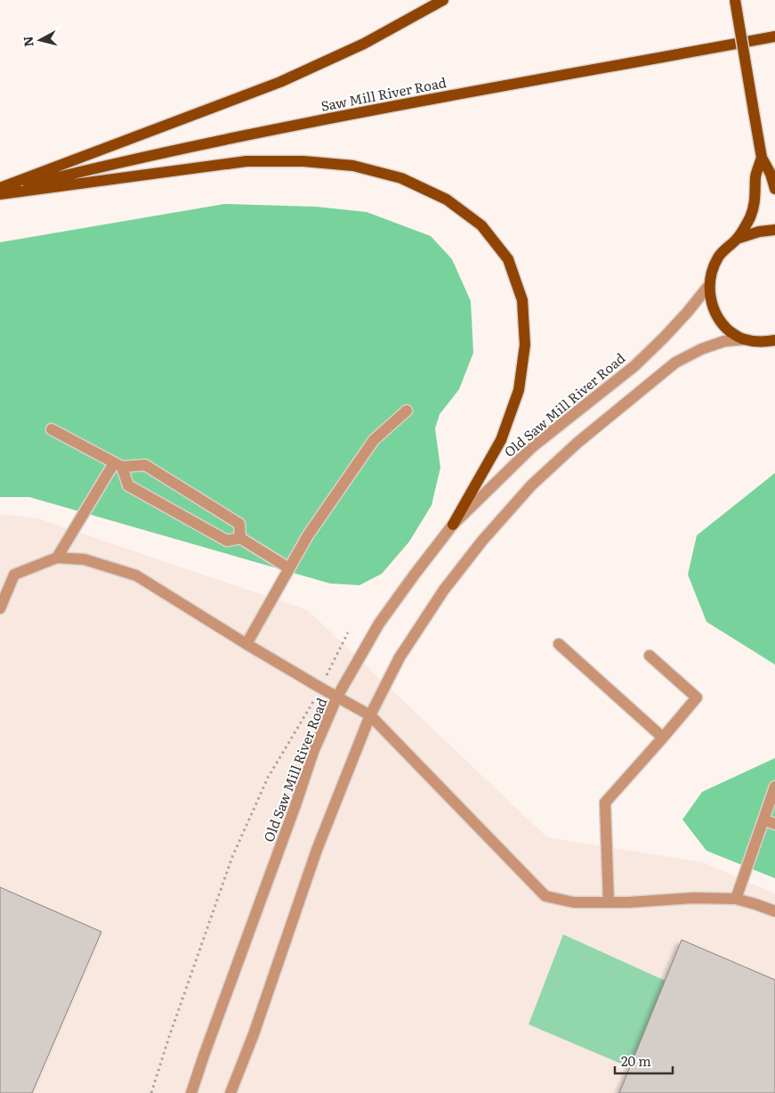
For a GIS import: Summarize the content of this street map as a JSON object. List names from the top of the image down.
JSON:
{
  "streets": {
    "main road": ["Saw Mill River Road", "Old Saw Mill River Road"]
  },
  "scale_bar": "20 m",
  "north": "left"
}
